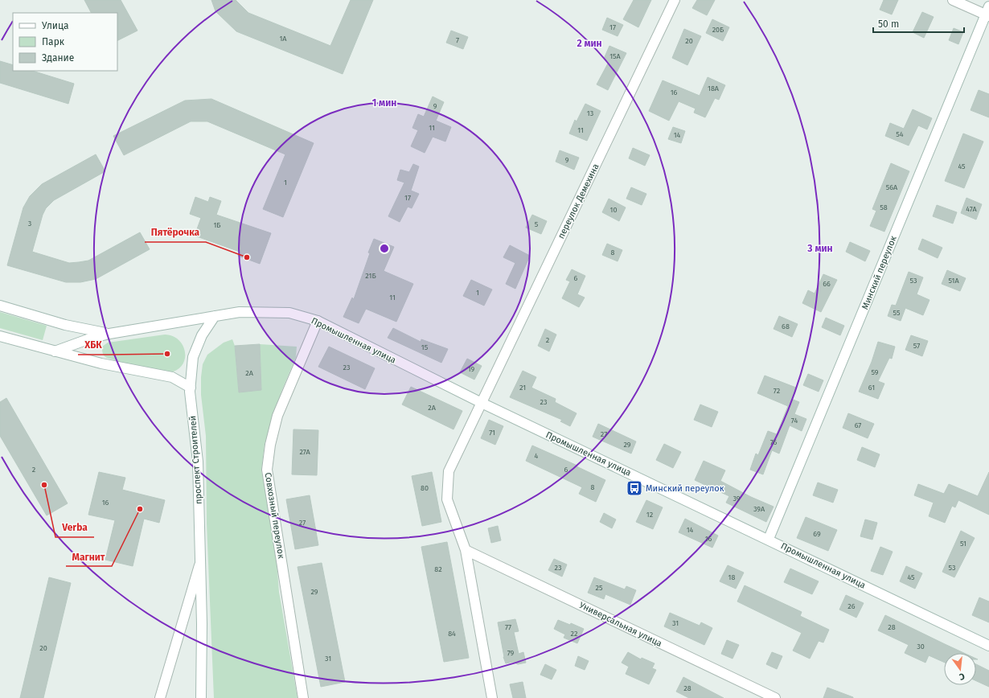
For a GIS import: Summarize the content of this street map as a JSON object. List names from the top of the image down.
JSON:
{
  "streets": {
    "street": [
      "переулок Демехина",
      "Минский переулок",
      "Промышленная улица",
      "проспект Строителей",
      "Совхозный переулок",
      "Универсальная улица"
    ]
  },
  "crossings": [
    ["переулок Демехина", "Промышленная улица"],
    ["Минский переулок", "Промышленная улица"],
    ["Промышленная улица", "проспект Строителей"],
    ["Промышленная улица", "Совхозный переулок"]
  ],
  "places": {
    "other": [
      "Пятёрочка",
      "ХБК",
      "Verba",
      "Магнит"
    ],
    "bus stop": ["Минский переулок"]
  },
  "house_numbers": [
    "17",
    "20Б",
    "1А",
    "7",
    "20",
    "15А",
    "18А",
    "16",
    "9",
    "13",
    "11",
    "11",
    "54",
    "14",
    "9",
    "45",
    "1",
    "56А",
    "17",
    "58",
    "47А",
    "10",
    "3",
    "5",
    "1Б",
    "8",
    "21Б",
    "6",
    "53",
    "51А",
    "66",
    "1",
    "11",
    "55",
    "68",
    "2",
    "57",
    "15",
    "23",
    "19",
    "59",
    "2А",
    "21",
    "61",
    "72",
    "23",
    "2А",
    "74",
    "67",
    "71",
    "27",
    "76",
    "29",
    "27А",
    "4",
    "2",
    "6",
    "8",
    "80",
    "39",
    "16",
    "39А",
    "12",
    "27",
    "14",
    "69",
    "16",
    "51",
    "23",
    "53",
    "82",
    "18",
    "45",
    "25",
    "29",
    "26",
    "31",
    "77",
    "28",
    "84",
    "22",
    "30",
    "20",
    "79",
    "31",
    "28"
  ],
  "legend": ["Улица", "Парк", "Здание"],
  "scale_bar": "50 m",
  "north": "bottom",
  "rings": ["2 мин", "1 мин", "3 мин"]
}
